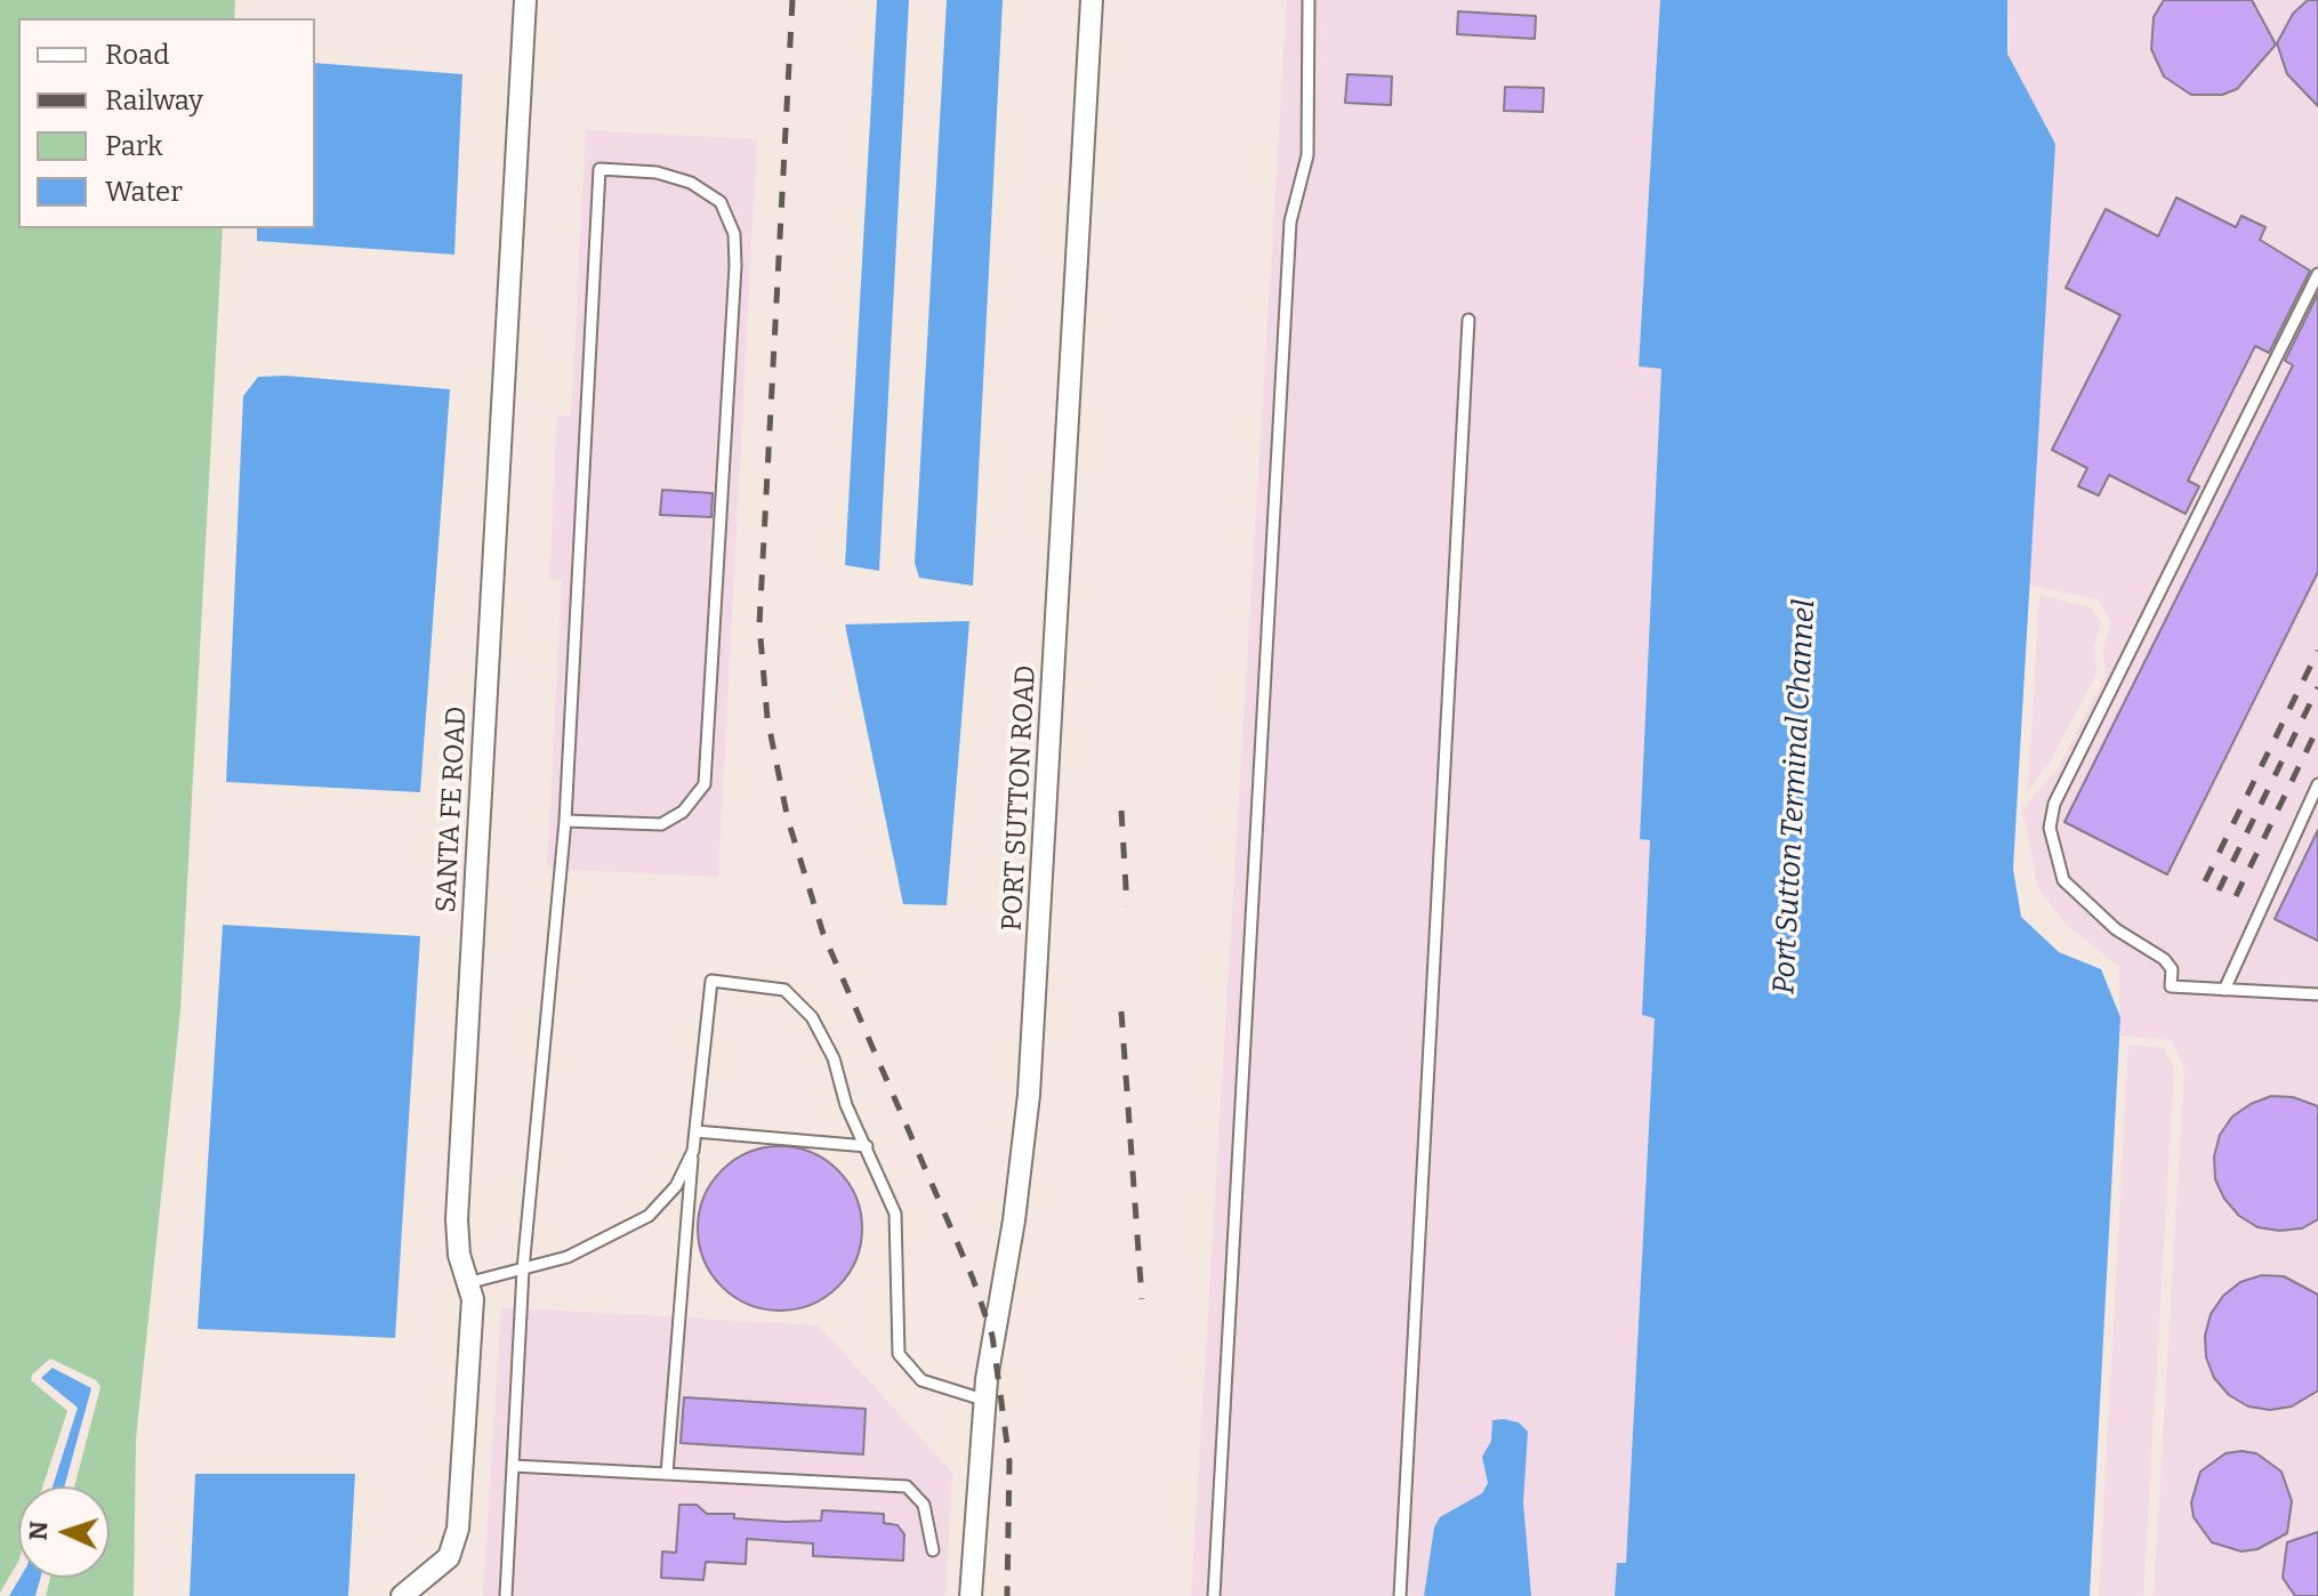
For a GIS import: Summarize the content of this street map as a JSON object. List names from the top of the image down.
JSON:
{
  "streets": {
    "street": ["PORT SUTTON ROAD", "SANTA FE ROAD"]
  },
  "water": ["Port Sutton Terminal Channel"],
  "legend": [
    "Road",
    "Railway",
    "Park",
    "Water"
  ],
  "north": "left"
}
